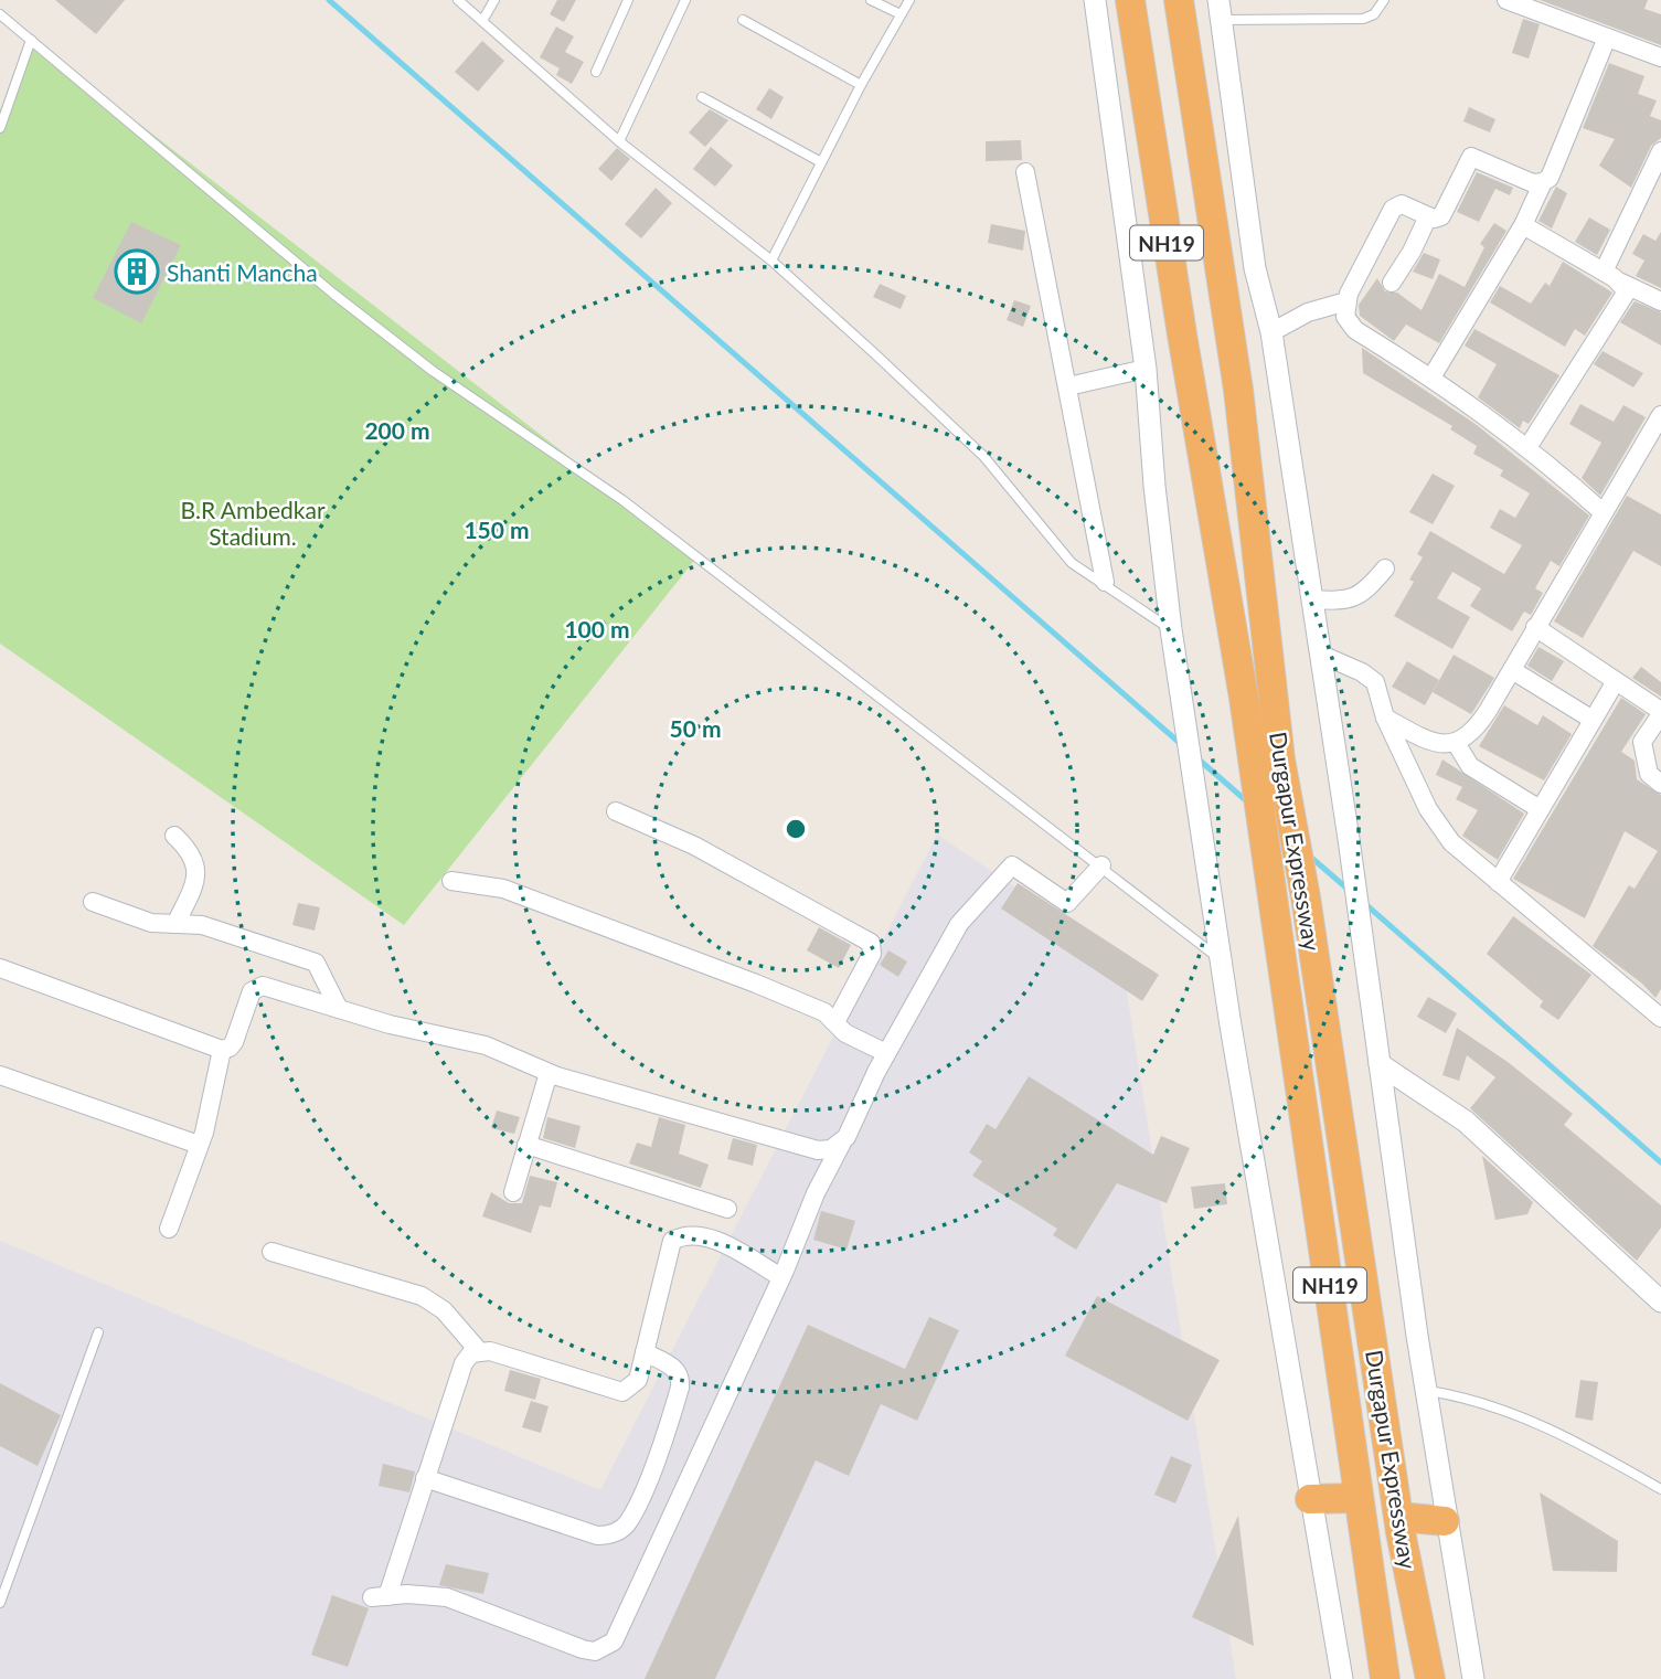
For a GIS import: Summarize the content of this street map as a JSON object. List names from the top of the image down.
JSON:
{
  "streets": {
    "highway": ["NH19", "Durgapur Expressway"]
  },
  "parks": ["B.R Ambedkar Stadium."],
  "places": {
    "building": ["Shanti Mancha"]
  },
  "rings": [
    "200 m",
    "150 m",
    "100 m",
    "50 m"
  ]
}
